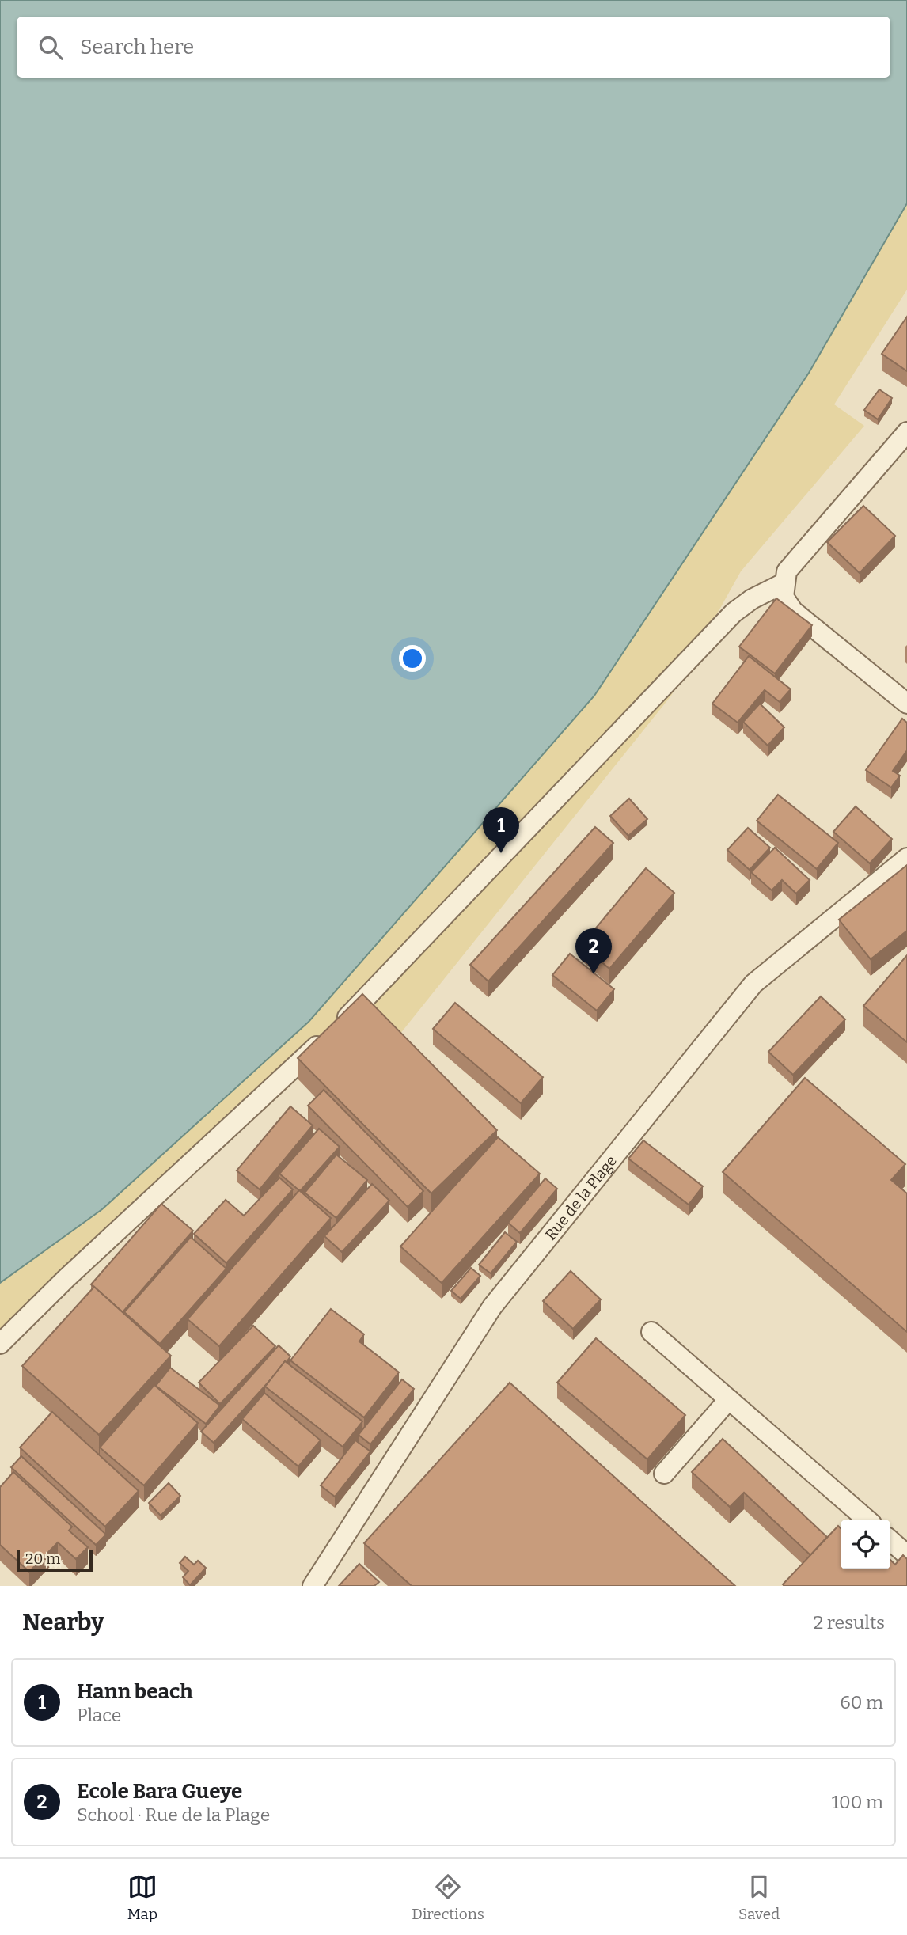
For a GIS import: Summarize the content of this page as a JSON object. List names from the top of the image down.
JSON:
{
  "streets": {
    "street": ["Rue de la Plage"]
  },
  "scale_bar": "20 m",
  "page": {
    "search": "Search here",
    "pins": ["1", "2"],
    "scale": "20 m",
    "heading": ["Nearby", "2 results"],
    "list": [
      {
        "mark": "1",
        "name": "Hann beach",
        "note": "Place",
        "value": "60 m"
      },
      {
        "mark": "2",
        "name": "Ecole Bara Gueye",
        "note": "School · Rue de la Plage",
        "value": "100 m"
      }
    ],
    "nav": ["Map", "Directions", "Saved"]
  }
}
